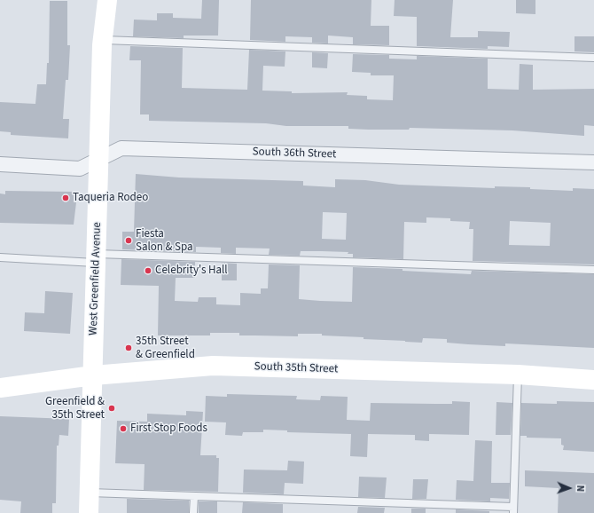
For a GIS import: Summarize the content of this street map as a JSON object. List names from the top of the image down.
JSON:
{
  "streets": {
    "main road": ["West Greenfield Avenue", "South 35th Street"],
    "street": ["South 36th Street"]
  },
  "crossings": [
    ["South 36th Street", "West Greenfield Avenue"],
    ["West Greenfield Avenue", "South 35th Street"]
  ],
  "places": [
    "Taqueria Rodeo",
    "Fiesta Salon & Spa",
    "Celebrity's Hall",
    "35th Street & Greenfield",
    "Greenfield & 35th Street",
    "First Stop Foods"
  ],
  "north": "right"
}
